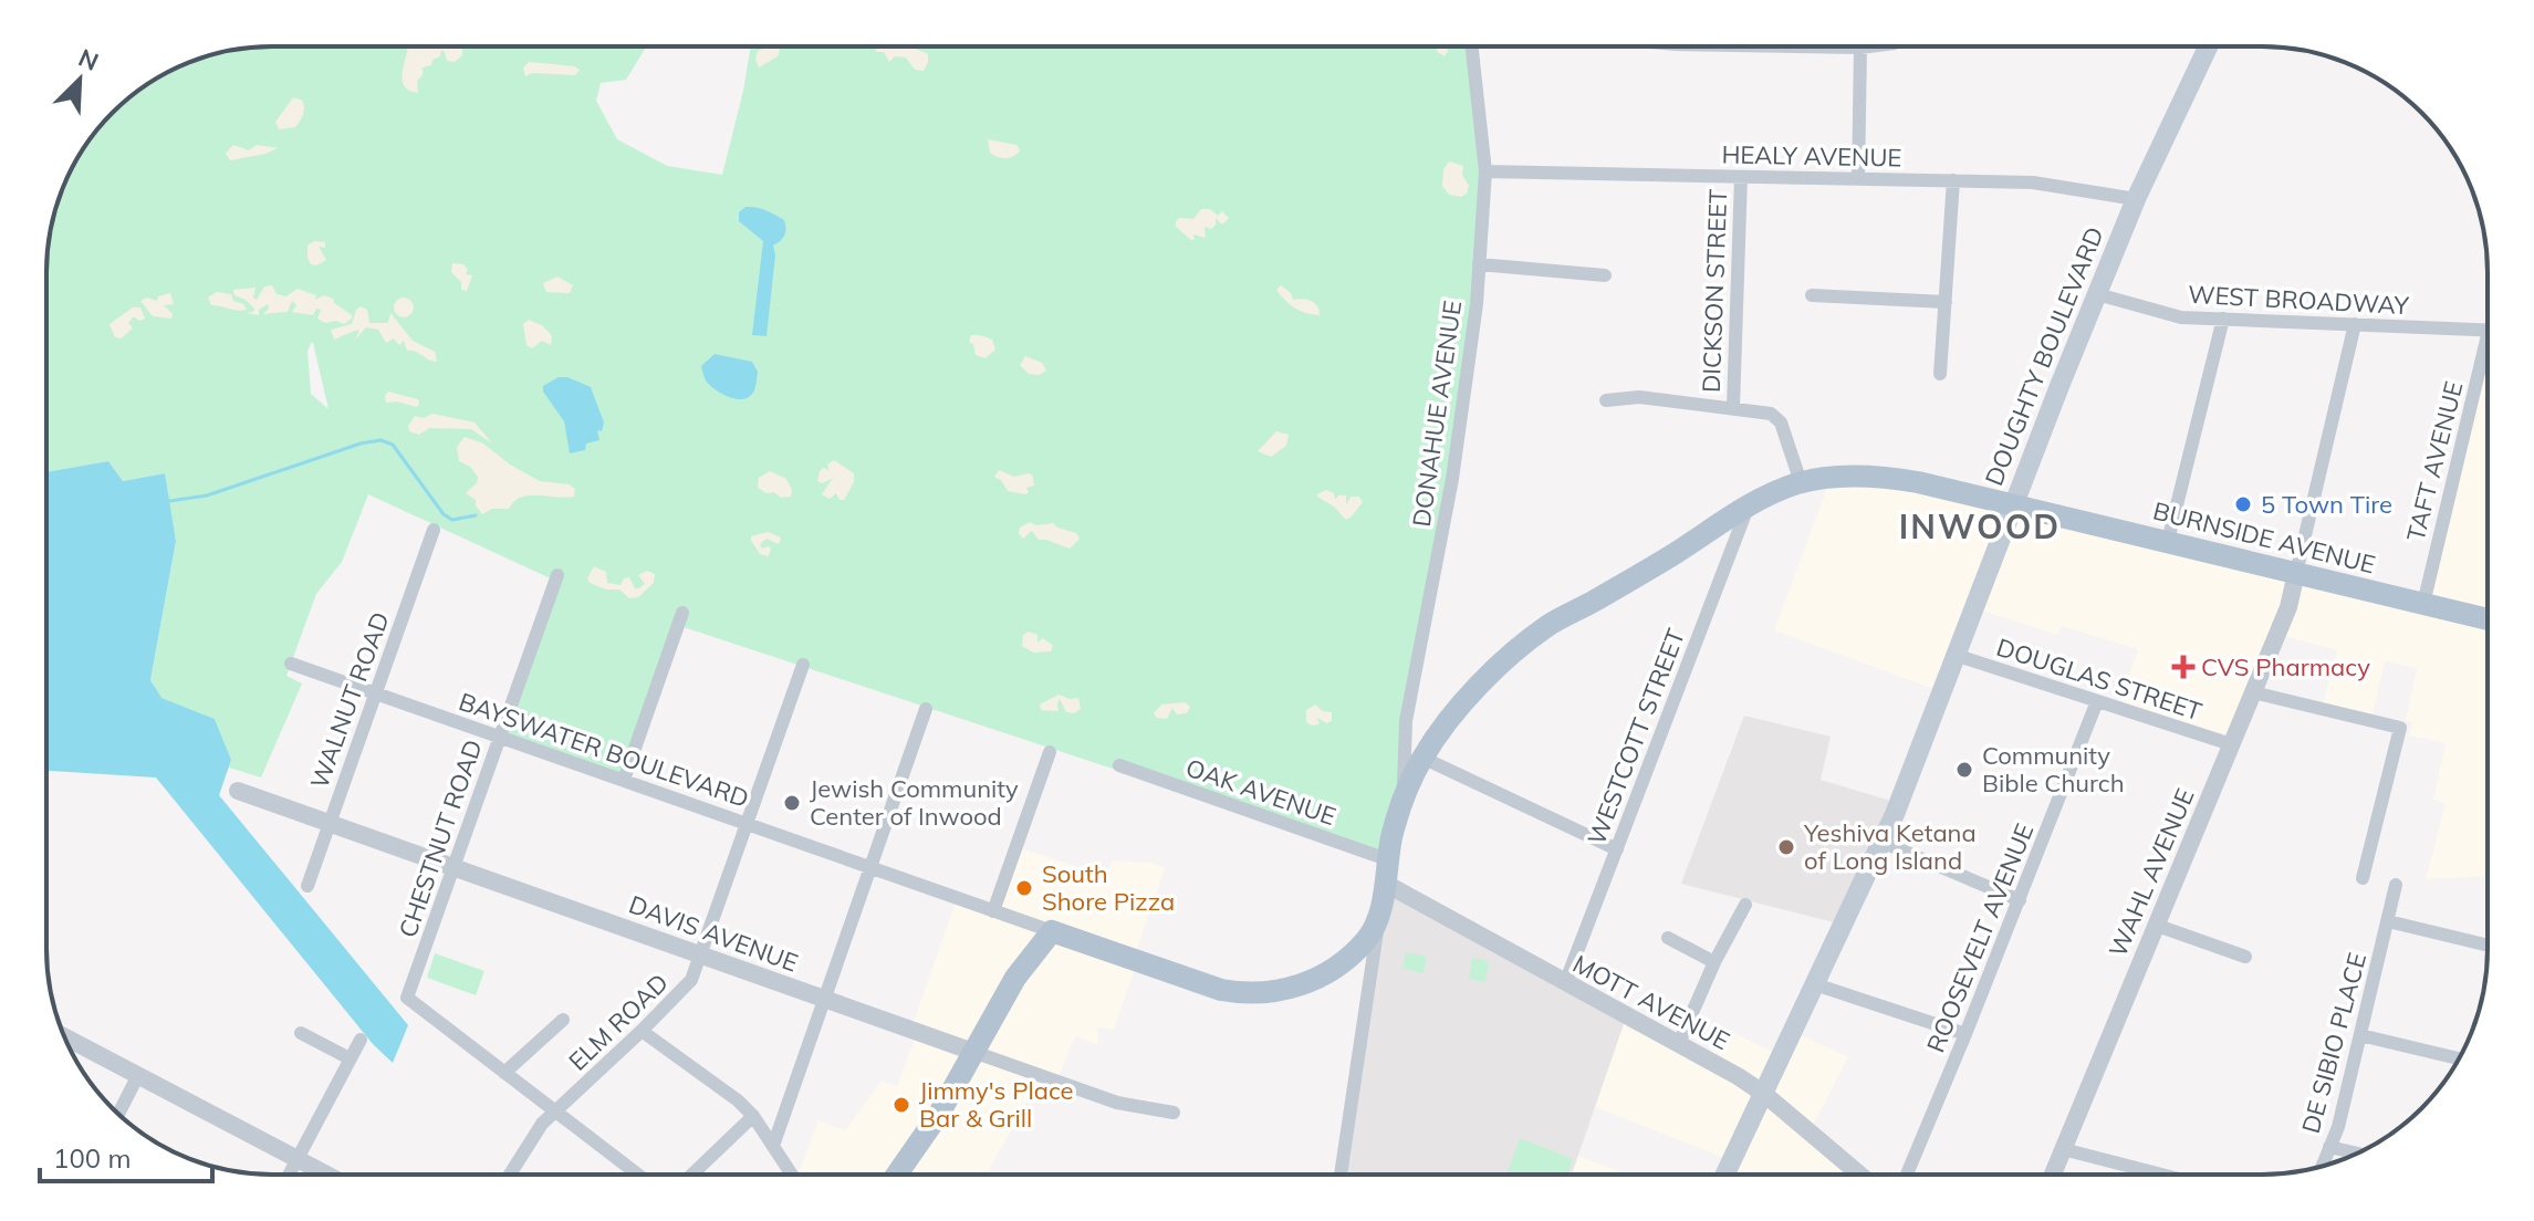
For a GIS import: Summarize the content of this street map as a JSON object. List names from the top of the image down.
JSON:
{
  "streets": {
    "main road": ["DOUGHTY BOULEVARD", "BURNSIDE AVENUE"],
    "street": [
      "HEALY AVENUE",
      "DICKSON STREET",
      "WEST BROADWAY",
      "DONAHUE AVENUE",
      "TAFT AVENUE",
      "DOUGLAS STREET",
      "WALNUT ROAD",
      "WESTCOTT STREET",
      "BAYSWATER BOULEVARD",
      "OAK AVENUE",
      "CHESTNUT ROAD",
      "WAHL AVENUE",
      "DAVIS AVENUE",
      "ROOSEVELT AVENUE",
      "MOTT AVENUE",
      "ELM ROAD",
      "DE SIBIO PLACE"
    ]
  },
  "crossings": [
    ["HEALY AVENUE", "DICKSON STREET"],
    ["HEALY AVENUE", "DOUGHTY BOULEVARD"],
    ["HEALY AVENUE", "DONAHUE AVENUE"],
    ["WEST BROADWAY", "DOUGHTY BOULEVARD"],
    ["DOUGHTY BOULEVARD", "BURNSIDE AVENUE"],
    ["DOUGHTY BOULEVARD", "DOUGLAS STREET"],
    ["DOUGHTY BOULEVARD", "MOTT AVENUE"],
    ["DONAHUE AVENUE", "BURNSIDE AVENUE"],
    ["TAFT AVENUE", "BURNSIDE AVENUE"],
    ["BURNSIDE AVENUE", "WESTCOTT STREET"],
    ["BURNSIDE AVENUE", "OAK AVENUE"],
    ["BURNSIDE AVENUE", "WAHL AVENUE"],
    ["BURNSIDE AVENUE", "MOTT AVENUE"],
    ["DOUGLAS STREET", "WAHL AVENUE"],
    ["DOUGLAS STREET", "ROOSEVELT AVENUE"],
    ["WALNUT ROAD", "BAYSWATER BOULEVARD"],
    ["WALNUT ROAD", "DAVIS AVENUE"],
    ["WESTCOTT STREET", "MOTT AVENUE"],
    ["BAYSWATER BOULEVARD", "CHESTNUT ROAD"],
    ["BAYSWATER BOULEVARD", "ELM ROAD"],
    ["CHESTNUT ROAD", "DAVIS AVENUE"],
    ["DAVIS AVENUE", "ELM ROAD"]
  ],
  "districts": ["INWOOD"],
  "places": {
    "other": [
      "5 Town Tire",
      "Community Bible Church",
      "Jewish Community Center of Inwood",
      "Yeshiva Ketana of Long Island",
      "South Shore Pizza",
      "Jimmy's Place Bar & Grill"
    ],
    "health": ["CVS Pharmacy"]
  },
  "scale_bar": "100 m",
  "north": "top right"
}
